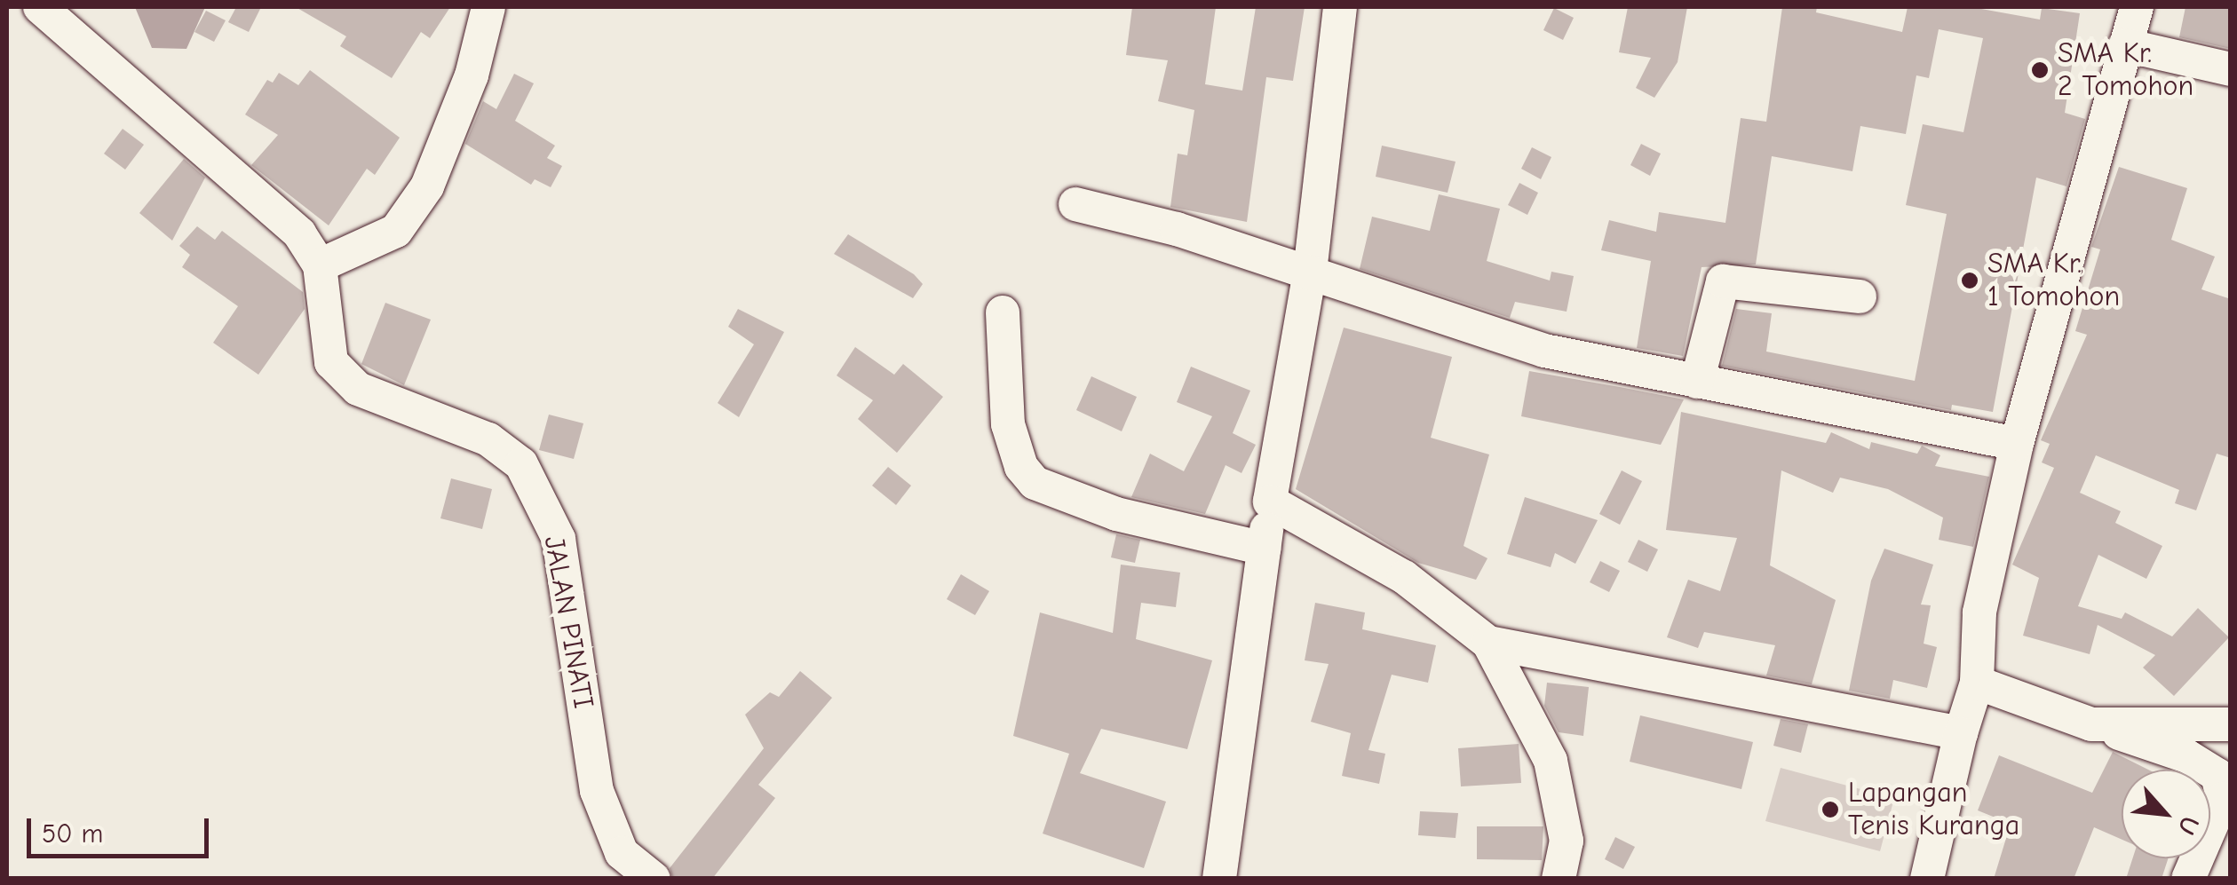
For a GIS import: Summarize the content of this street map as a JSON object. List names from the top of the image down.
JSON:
{
  "streets": {
    "street": ["JALAN PINATI"]
  },
  "places": ["SMA Kr. 2 Tomohon", "SMA Kr. 1 Tomohon", "Lapangan Tenis Kuranga"],
  "scale_bar": "50 m",
  "north": "bottom right"
}
